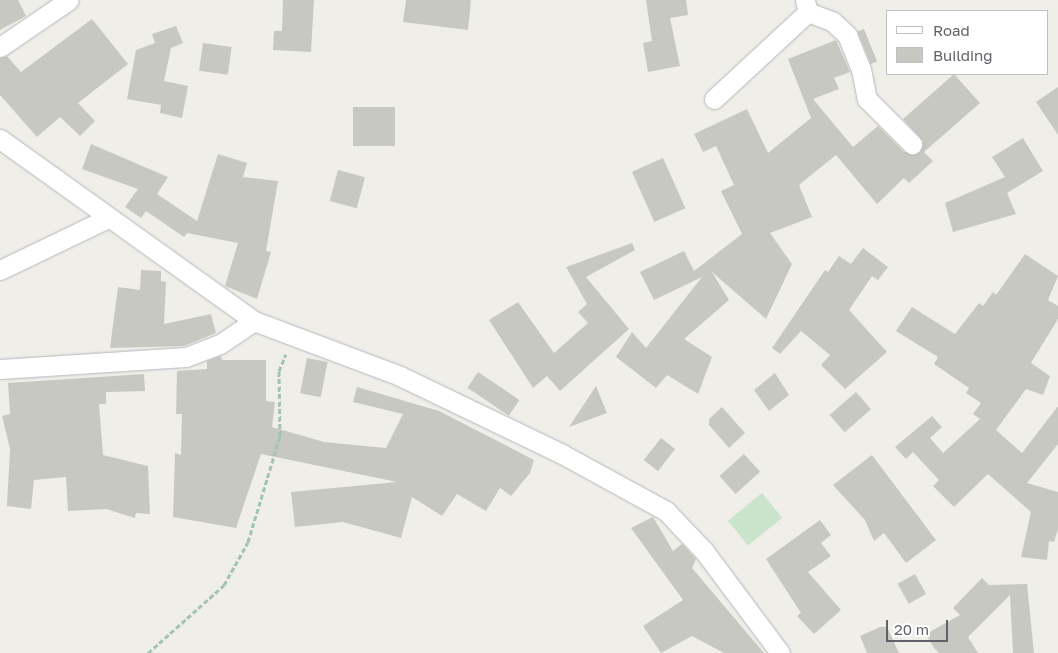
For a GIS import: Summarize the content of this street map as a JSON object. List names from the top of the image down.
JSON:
{
  "legend": ["Road", "Building"],
  "scale_bar": "20 m"
}
